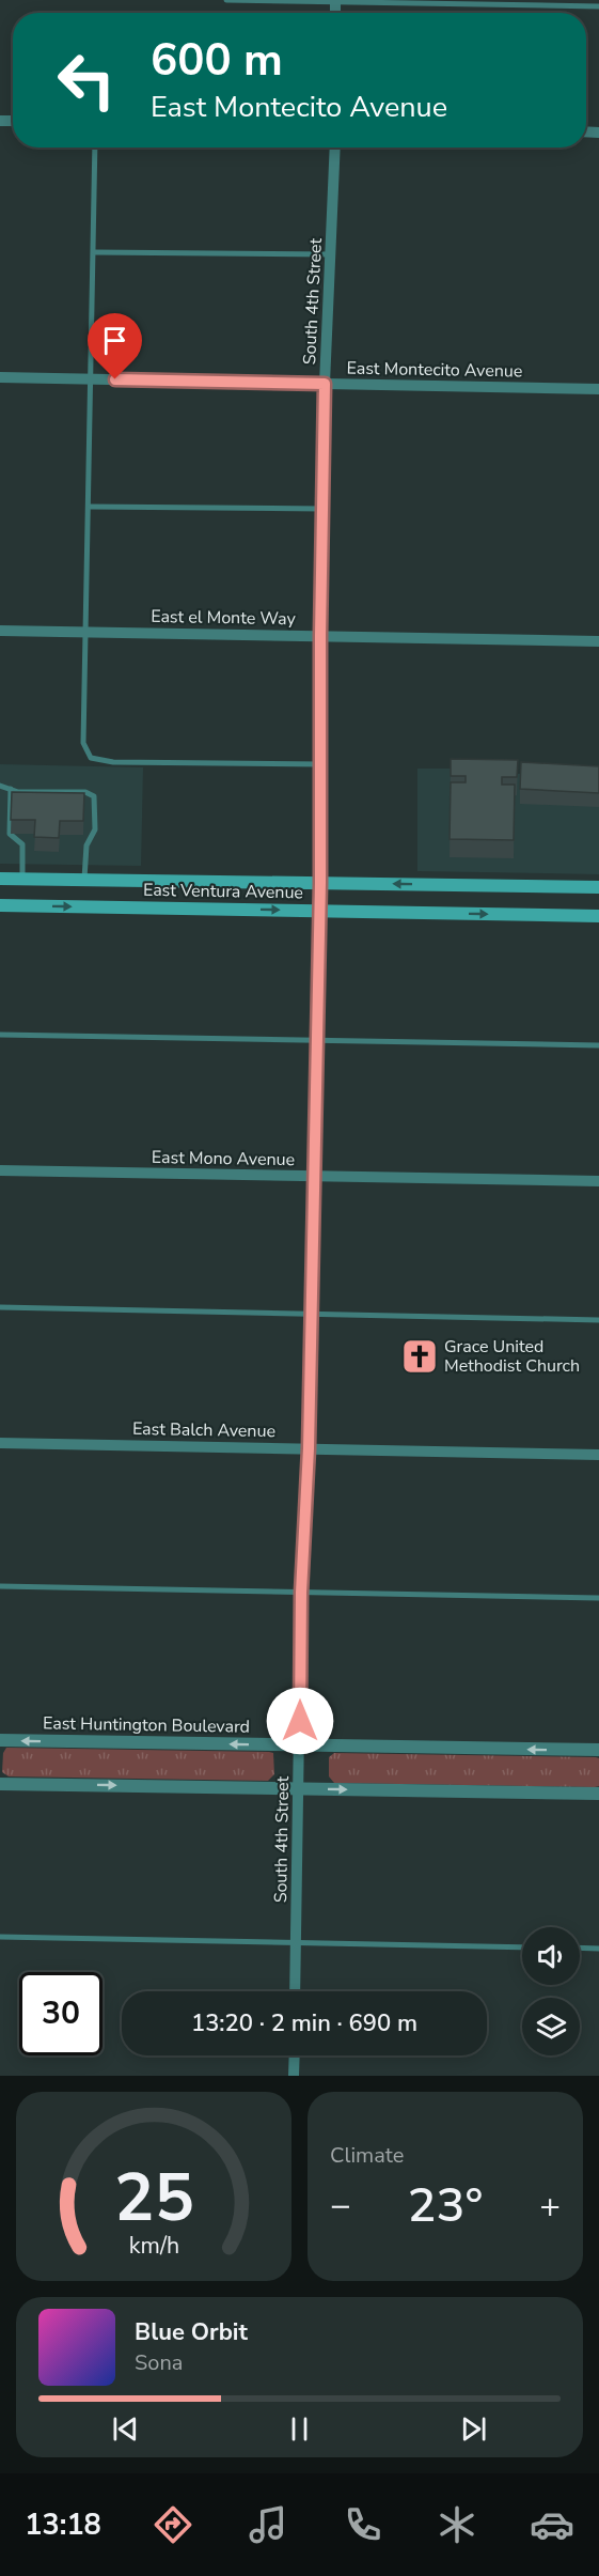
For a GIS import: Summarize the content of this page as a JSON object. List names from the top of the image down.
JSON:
{
  "streets": {
    "main road": ["East Ventura Avenue"],
    "street": [
      "South 4th Street",
      "East Montecito Avenue",
      "East el Monte Way",
      "East Mono Avenue",
      "East Balch Avenue",
      "East Huntington Boulevard"
    ]
  },
  "crossings": [
    ["South 4th Street", "East Montecito Avenue"],
    ["South 4th Street", "East el Monte Way"],
    ["South 4th Street", "East Ventura Avenue"],
    ["South 4th Street", "East Mono Avenue"],
    ["South 4th Street", "East Balch Avenue"],
    ["South 4th Street", "East Huntington Boulevard"]
  ],
  "places": {
    "church": ["Grace United Methodist Church"]
  },
  "page": {
    "turn": ["600 m", "East Montecito Avenue"],
    "limit": "30",
    "trip": "13:20 · 2 min · 690 m",
    "tile": "Climate",
    "heat": ["−", "23°", "+"],
    "song": ["Blue Orbit", "Sona"],
    "tabs": "13:18",
    "gauge": ["25", "km/h"]
  }
}
